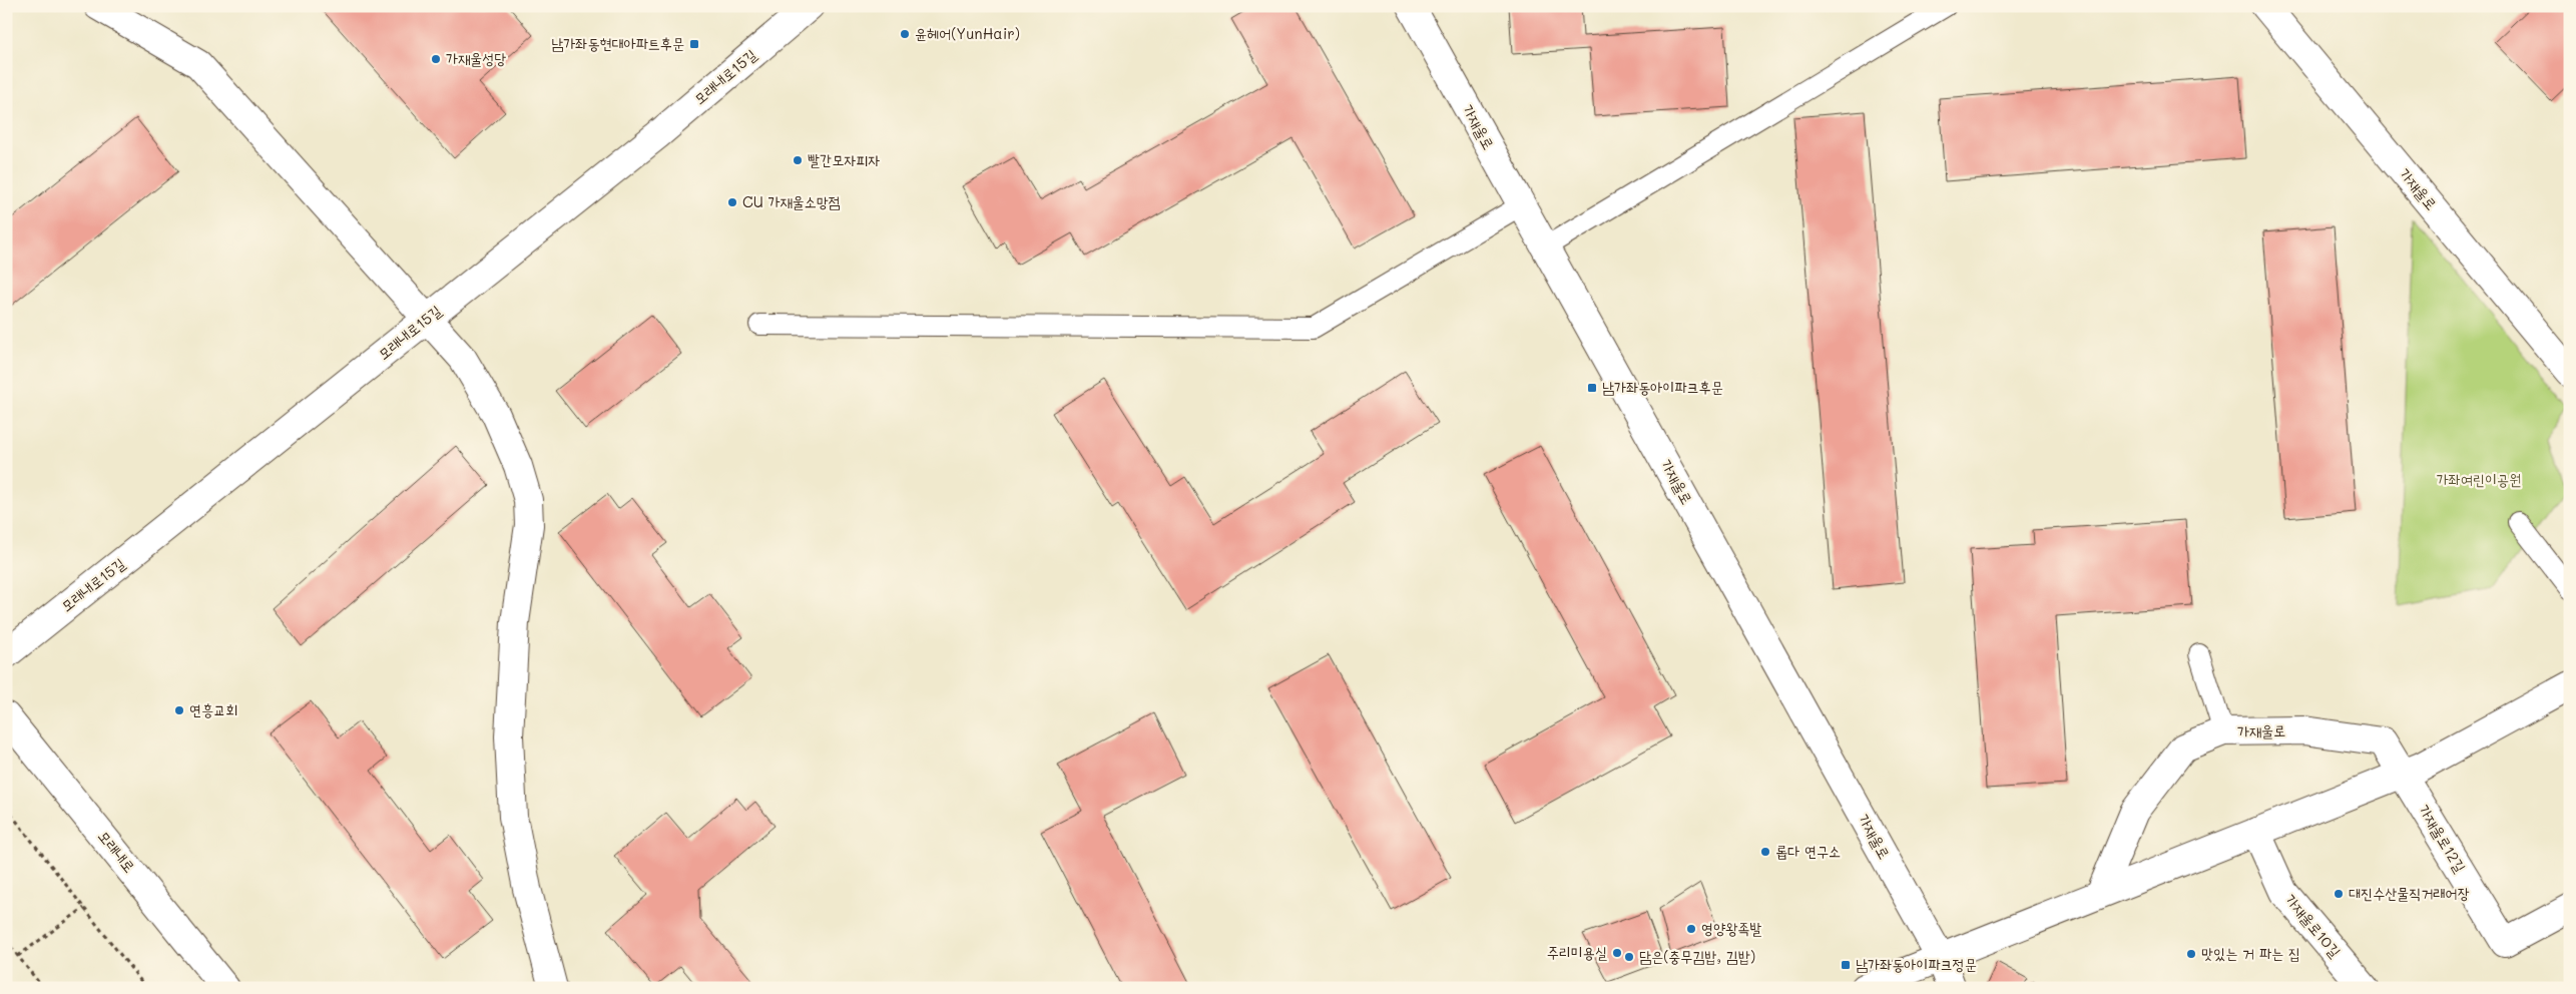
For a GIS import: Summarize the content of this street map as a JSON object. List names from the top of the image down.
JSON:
{
  "streets": {
    "street": [
      "모래내로15길",
      "가재울로",
      "가재울로12길",
      "모래내로",
      "가재울로10길"
    ]
  },
  "crossings": [
    ["가재울로", "가재울로12길"]
  ],
  "parks": ["가좌여린이공원"],
  "places": {
    "other": [
      "윤헤어(YunHair)",
      "가재울성당",
      "빨간모자피자",
      "CU 가재울소망점",
      "연흥교회",
      "롭다 연구소",
      "대진수산물직거래어장",
      "영양왕족발",
      "주리미용실",
      "맛있는 거 파는 집",
      "담은(충무김밥, 김밥)"
    ],
    "transit": ["남가좌동현대아파트후문", "남가좌동아이파크후문", "남가좌동아이파크정문"]
  }
}
